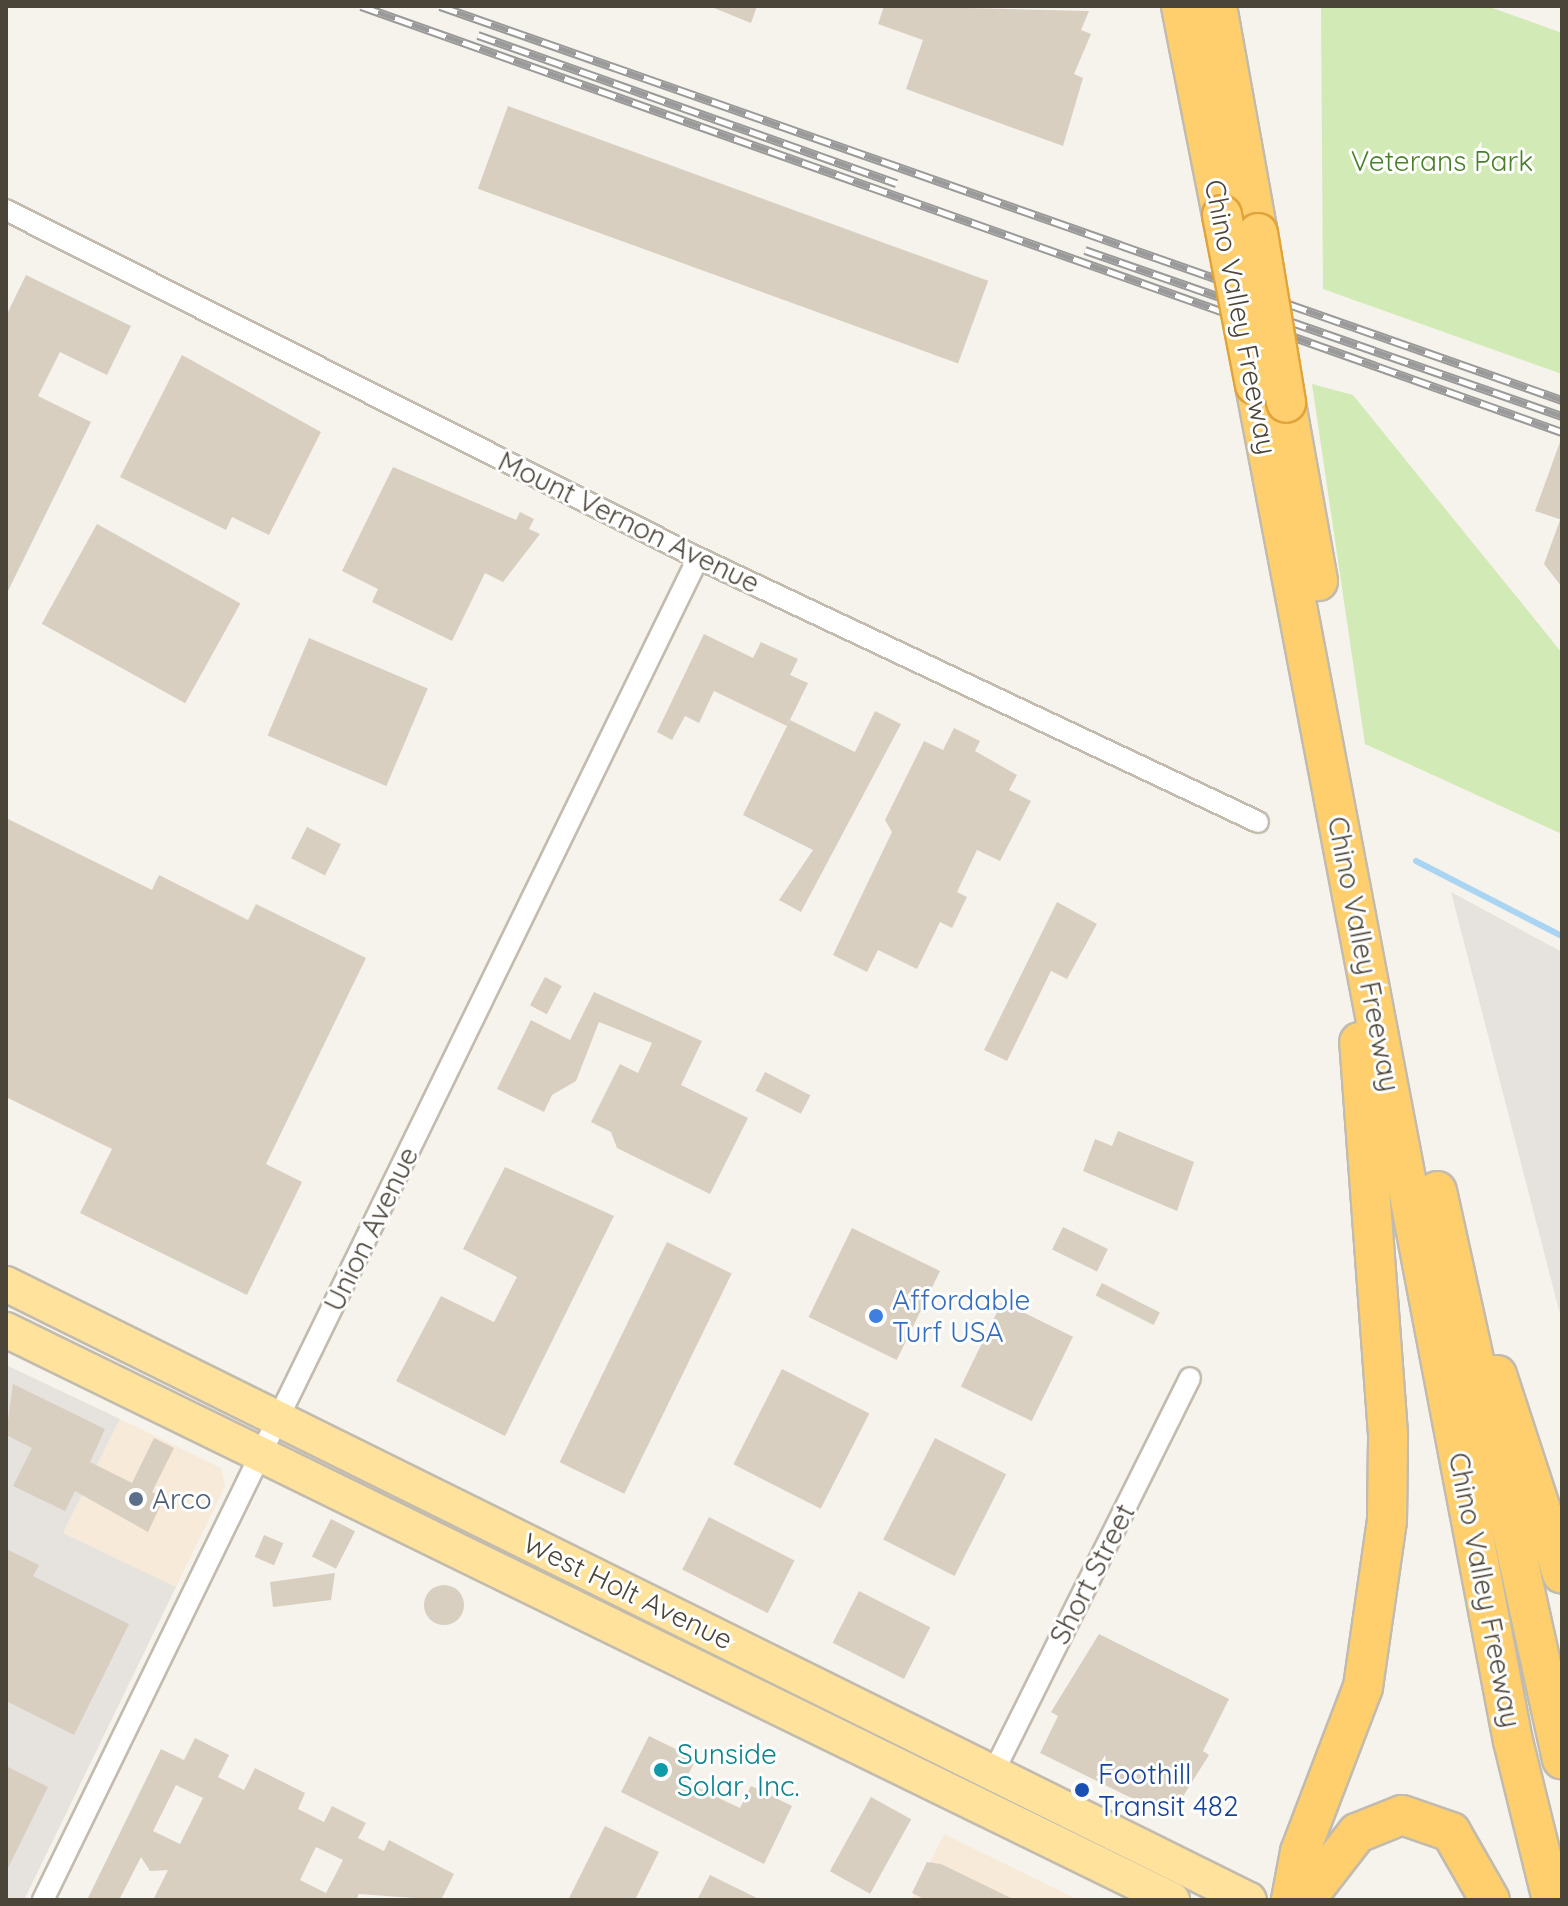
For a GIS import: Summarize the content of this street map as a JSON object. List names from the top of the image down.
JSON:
{
  "streets": {
    "highway": ["Chino Valley Freeway"],
    "main road": ["West Holt Avenue"],
    "street": ["Mount Vernon Avenue", "Union Avenue", "Short Street"]
  },
  "crossings": [
    ["Mount Vernon Avenue", "Union Avenue"],
    ["Union Avenue", "West Holt Avenue"],
    ["Short Street", "West Holt Avenue"]
  ],
  "parks": ["Veterans Park"],
  "places": [
    "Affordable Turf USA",
    "Arco",
    "Sunside Solar, Inc.",
    "Foothill Transit 482"
  ]
}
